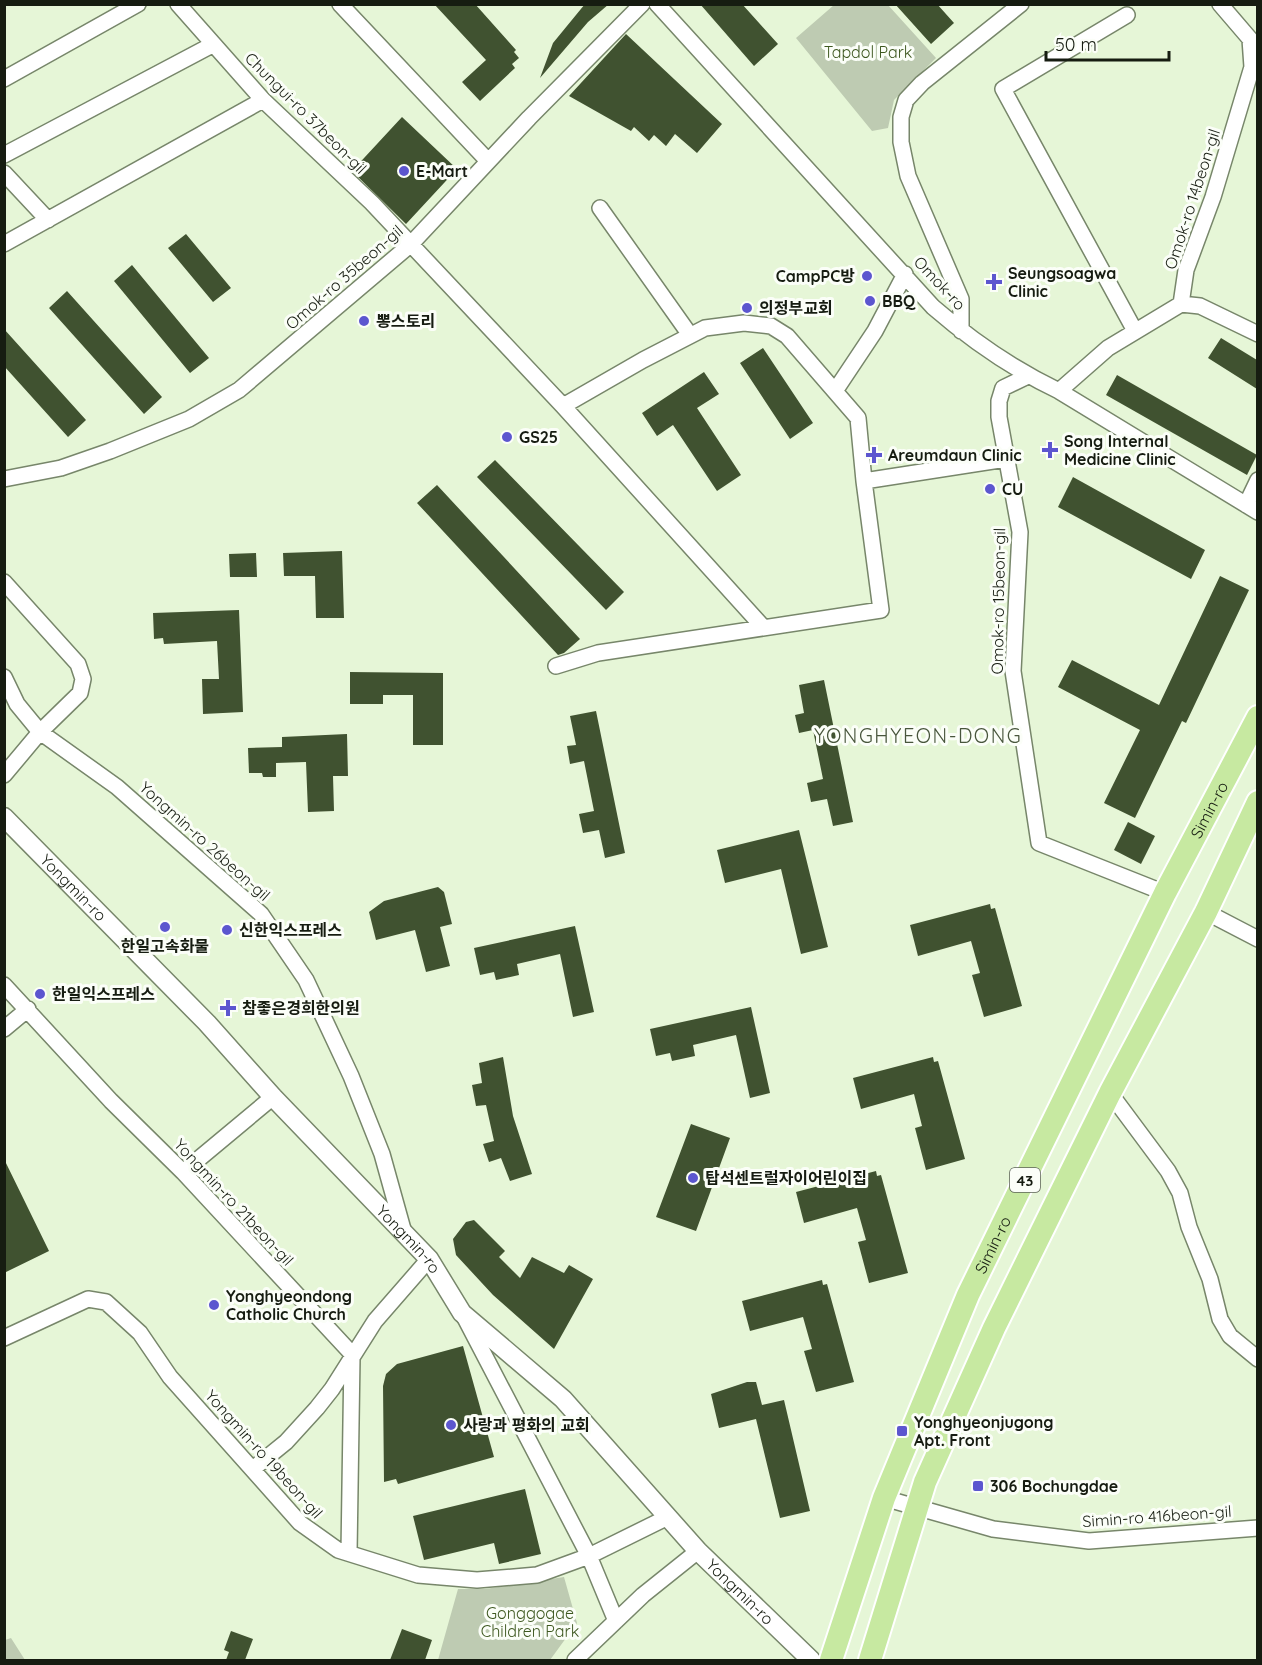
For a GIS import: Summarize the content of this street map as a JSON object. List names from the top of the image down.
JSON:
{
  "streets": {
    "main road": ["Simin-ro", "43"],
    "street": [
      "Chungui-ro 37beon-gil",
      "Omok-ro 14beon-gil",
      "Omok-ro 35beon-gil",
      "Omok-ro",
      "Omok-ro 15beon-gil",
      "Yongmin-ro 26beon-gil",
      "Yongmin-ro",
      "Yongmin-ro 21beon-gil",
      "Yongmin-ro 19beon-gil",
      "Simin-ro 416beon-gil"
    ]
  },
  "crossings": [
    ["Chungui-ro 37beon-gil", "Omok-ro 35beon-gil"],
    ["Omok-ro", "Omok-ro 15beon-gil"],
    ["Omok-ro 15beon-gil", "Simin-ro"],
    ["Simin-ro", "Simin-ro 416beon-gil"],
    ["Yongmin-ro 26beon-gil", "Yongmin-ro"],
    ["Yongmin-ro", "Yongmin-ro 19beon-gil"],
    ["43", "Simin-ro 416beon-gil"]
  ],
  "districts": ["YONGHYEON-DONG"],
  "parks": ["Tapdol Park", "Gonggogae Children Park"],
  "places": {
    "other": [
      "E-Mart",
      "CampPC방",
      "BBQ",
      "의정부교회",
      "뽕스토리",
      "GS25",
      "CU",
      "한일고속화물",
      "신한익스프레스",
      "한일익스프레스",
      "탑석센트럴자이어린이집",
      "Yonghyeondong Catholic Church",
      "사랑과 평화의 교회"
    ],
    "health": [
      "Seungsoagwa Clinic",
      "Song Internal Medicine Clinic",
      "Areumdaun Clinic",
      "참좋은경희한의원"
    ],
    "transit": ["Yonghyeonjugong Apt. Front", "306 Bochungdae"]
  },
  "scale_bar": "50 m"
}
